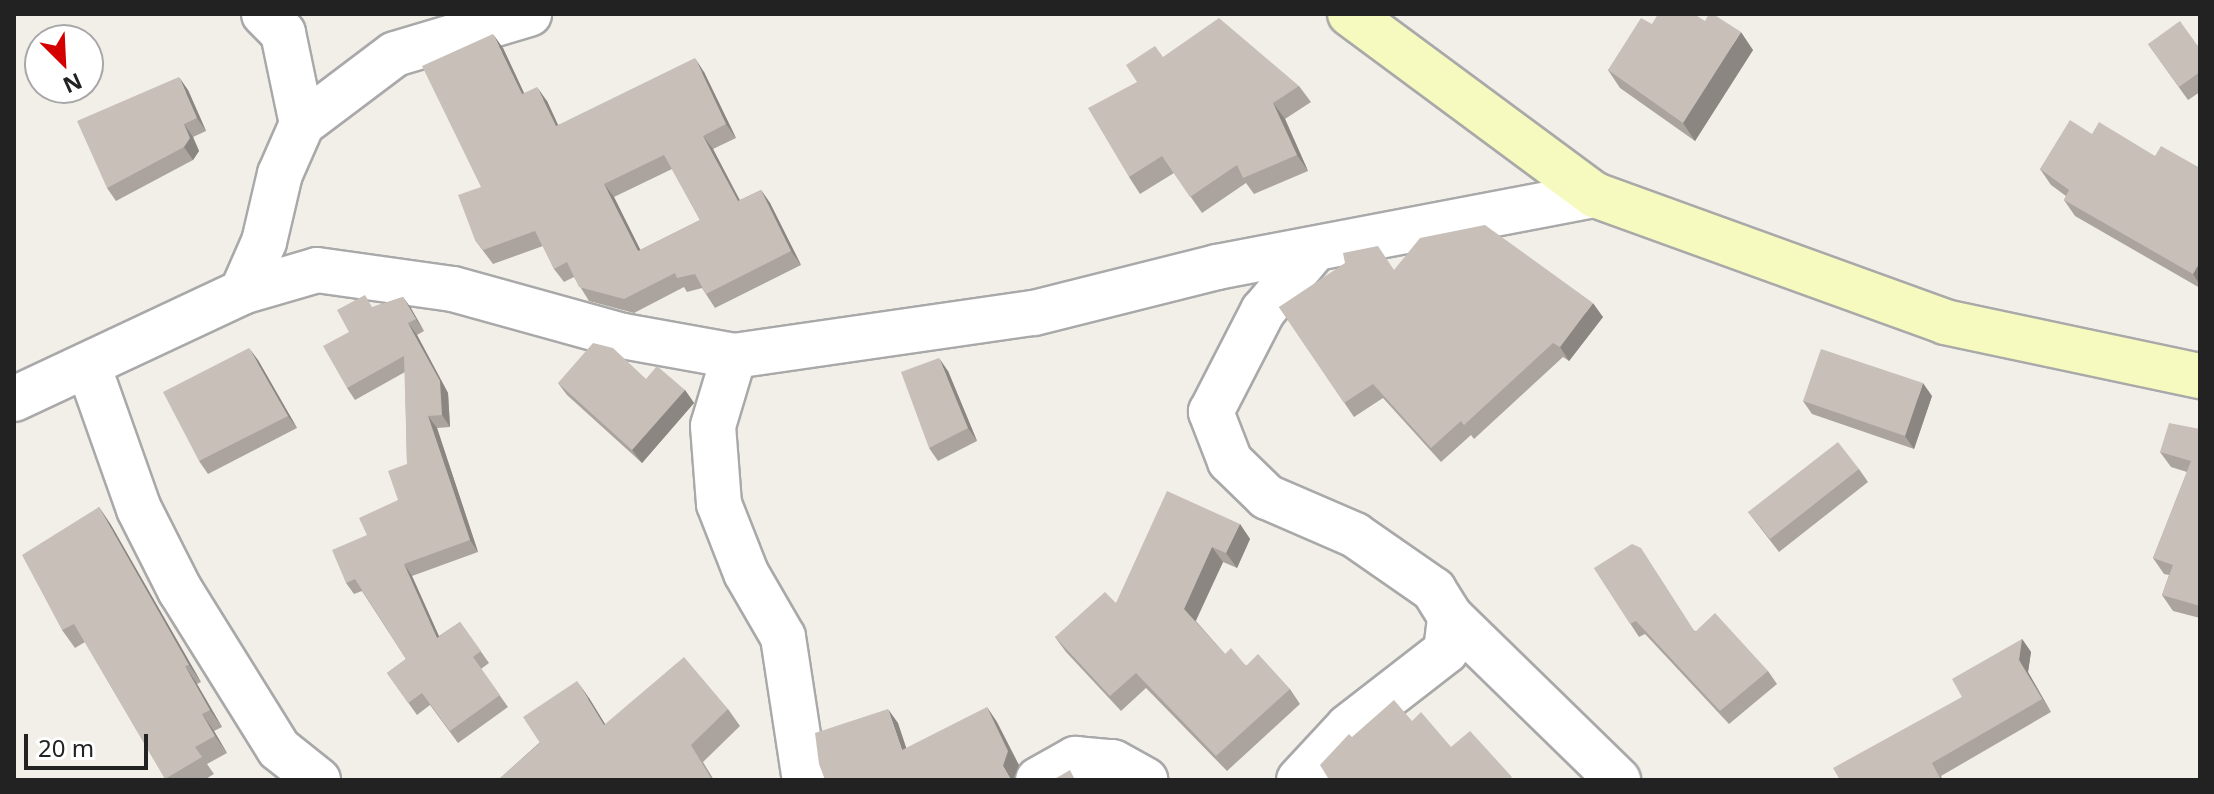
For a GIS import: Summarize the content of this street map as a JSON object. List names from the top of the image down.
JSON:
{
  "scale_bar": "20 m",
  "north": "bottom right"
}
